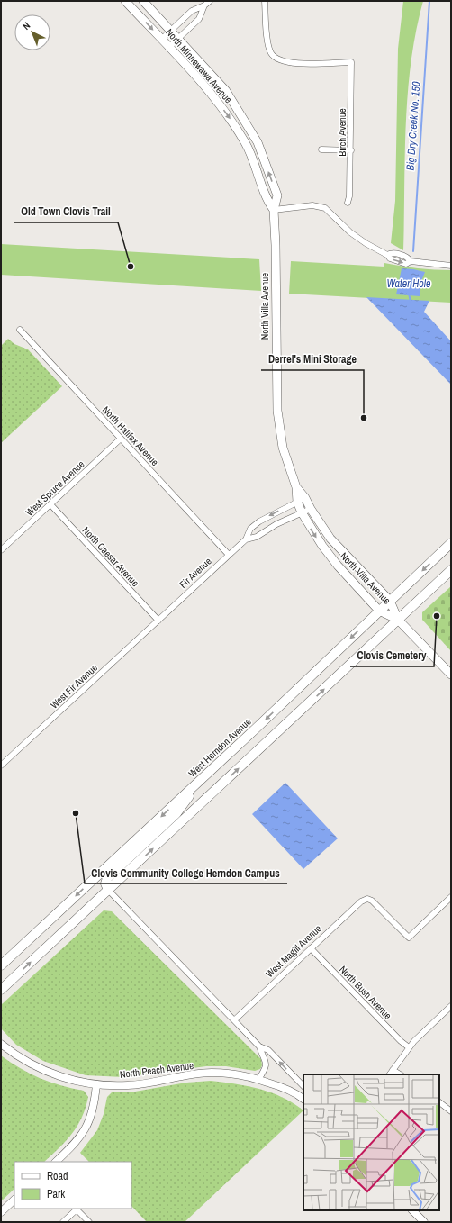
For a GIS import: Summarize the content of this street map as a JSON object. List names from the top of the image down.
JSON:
{
  "streets": {
    "main road": ["North Minnewawa Avenue", "North Villa Avenue", "West Herndon Avenue"],
    "street": [
      "Birch Avenue",
      "North Halifax Avenue",
      "West Spruce Avenue",
      "North Caesar Avenue",
      "Fir Avenue",
      "West Fir Avenue",
      "West Magill Avenue",
      "North Bush Avenue",
      "North Peach Avenue"
    ]
  },
  "crossings": [
    ["North Minnewawa Avenue", "North Villa Avenue"],
    ["North Villa Avenue", "Fir Avenue"],
    ["North Villa Avenue", "West Herndon Avenue"],
    ["North Halifax Avenue", "West Spruce Avenue"],
    ["North Halifax Avenue", "Fir Avenue"],
    ["West Spruce Avenue", "North Caesar Avenue"],
    ["North Caesar Avenue", "Fir Avenue"],
    ["North Caesar Avenue", "West Fir Avenue"],
    ["Fir Avenue", "West Fir Avenue"],
    ["West Magill Avenue", "North Bush Avenue"]
  ],
  "water": ["Big Dry Creek No. 150", "Water Hole"],
  "places": [
    "Old Town Clovis Trail",
    "Derrel's Mini Storage",
    "Clovis Cemetery",
    "Clovis Community College Herndon Campus"
  ],
  "legend": ["Road", "Park"],
  "north": "top left"
}
